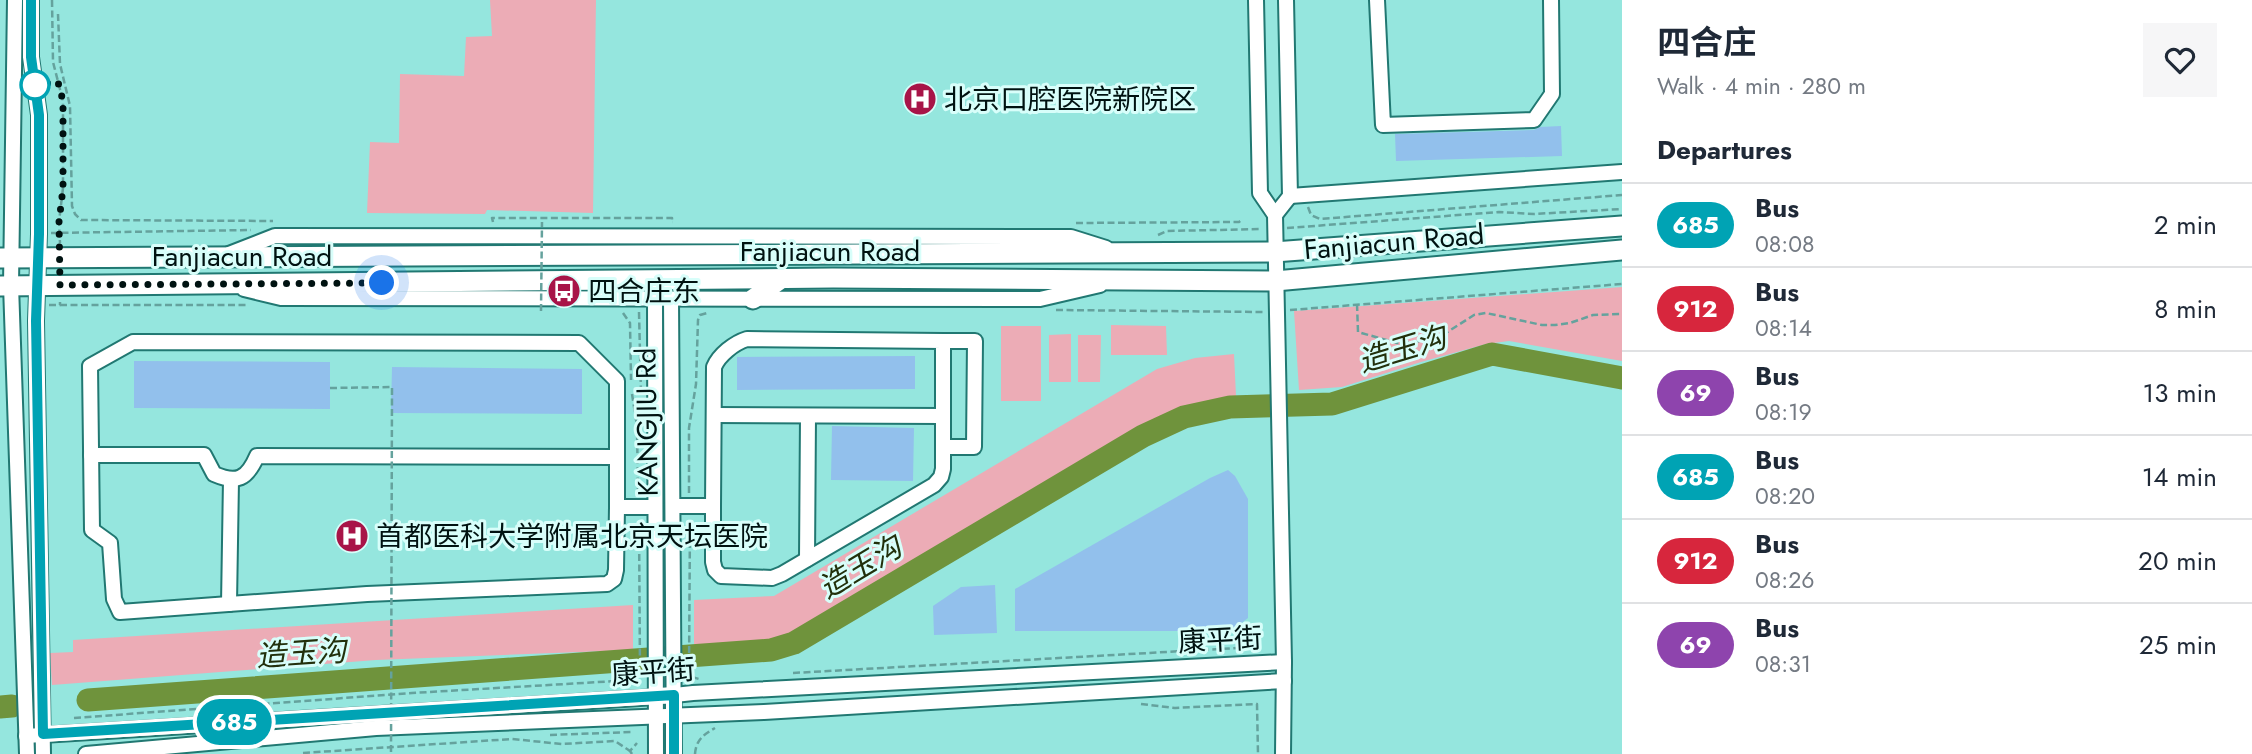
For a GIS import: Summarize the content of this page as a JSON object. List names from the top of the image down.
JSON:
{
  "streets": {
    "main road": ["Fanjiacun Road"],
    "street": ["KANGJIU Rd", "康平街"]
  },
  "crossings": [
    ["KANGJIU Rd", "康平街"]
  ],
  "water": ["造玉沟"],
  "places": {
    "hospital": ["北京口腔医院新院区", "首都医科大学附属北京天坛医院"],
    "bus stop": ["四合庄东"]
  },
  "lines": ["bus line 685"],
  "page": {
    "on_map": "685",
    "heading": [
      ["四合庄", "Walk · 4 min · 280 m"],
      "Departures"
    ],
    "list": [
      {
        "mark": "685",
        "name": "Bus",
        "note": "08:08",
        "value": "2 min"
      },
      {
        "mark": "912",
        "name": "Bus",
        "note": "08:14",
        "value": "8 min"
      },
      {
        "mark": "69",
        "name": "Bus",
        "note": "08:19",
        "value": "13 min"
      },
      {
        "mark": "685",
        "name": "Bus",
        "note": "08:20",
        "value": "14 min"
      },
      {
        "mark": "912",
        "name": "Bus",
        "note": "08:26",
        "value": "20 min"
      },
      {
        "mark": "69",
        "name": "Bus",
        "note": "08:31",
        "value": "25 min"
      }
    ]
  }
}
